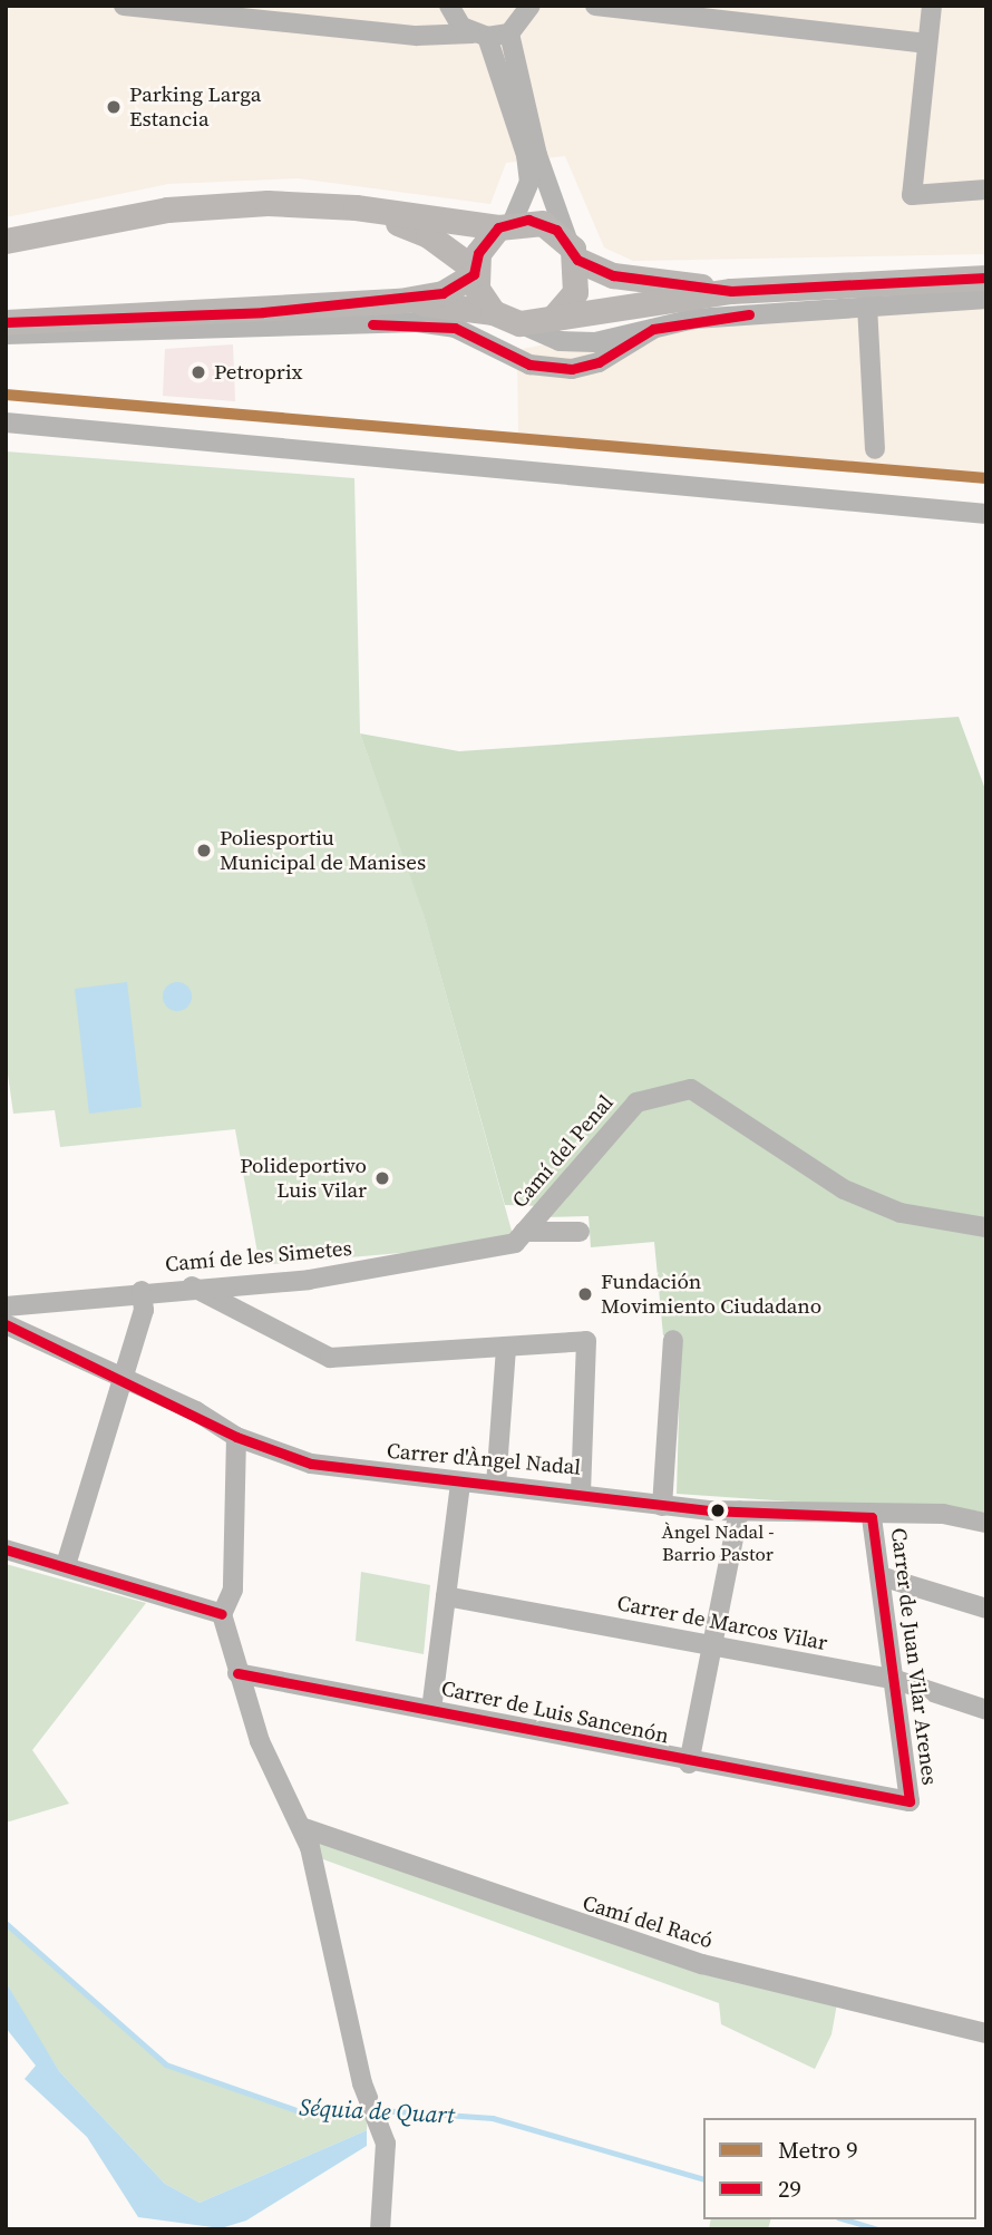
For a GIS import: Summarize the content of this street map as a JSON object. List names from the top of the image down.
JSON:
{
  "streets": {
    "street": [
      "Camí del Penal",
      "Camí de les Simetes",
      "Carrer d'Àngel Nadal",
      "Carrer de Marcos Vilar",
      "Carrer de Juan Vilar Arenes",
      "Carrer de Luis Sancenón",
      "Camí del Racó"
    ]
  },
  "crossings": [
    ["Camí del Penal", "Camí de les Simetes"],
    ["Carrer d'Àngel Nadal", "Carrer de Juan Vilar Arenes"],
    ["Carrer de Marcos Vilar", "Carrer de Juan Vilar Arenes"],
    ["Carrer de Juan Vilar Arenes", "Carrer de Luis Sancenón"]
  ],
  "water": ["Séquia de Quart"],
  "places": [
    "Parking Larga Estancia",
    "Petroprix",
    "Poliesportiu Municipal de Manises",
    "Polideportivo Luis Vilar",
    "Fundación Movimiento Ciudadano",
    "Àngel Nadal - Barrio Pastor"
  ],
  "lines": ["transit line 29", "metro line 9"],
  "legend": ["Metro 9", "29"]
}
